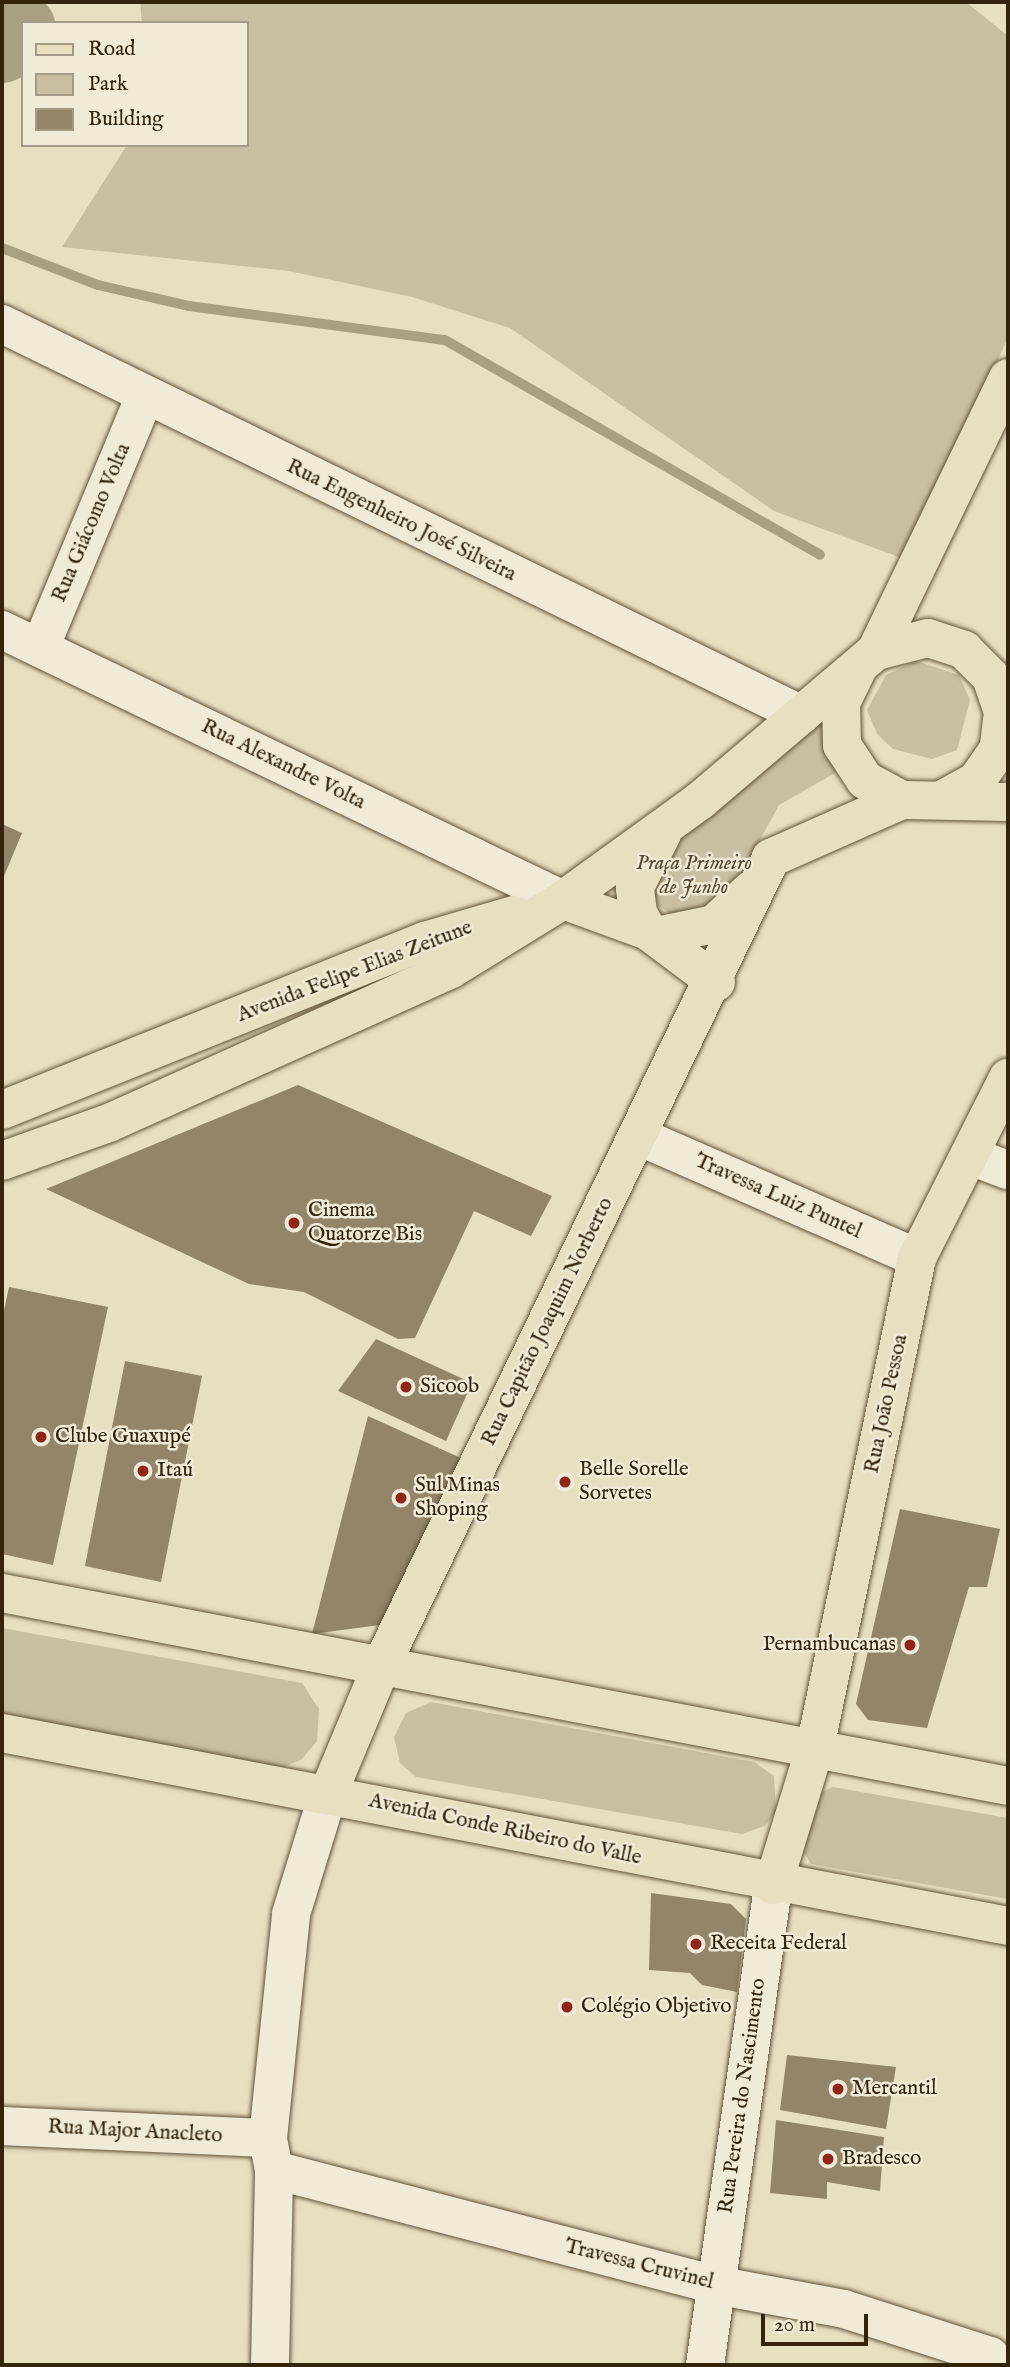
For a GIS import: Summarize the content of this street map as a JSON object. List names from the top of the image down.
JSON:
{
  "streets": {
    "main road": [
      "Avenida Felipe Elias Zeitune",
      "Rua Capitão Joaquim Norberto",
      "Rua João Pessoa",
      "Avenida Conde Ribeiro do Valle",
      "Rua Pereira do Nascimento"
    ],
    "street": [
      "Rua Engenheiro José Silveira",
      "Rua Giácomo Volta",
      "Rua Alexandre Volta",
      "Travessa Luiz Puntel",
      "Rua Major Anacleto",
      "Travessa Cruvinel"
    ]
  },
  "crossings": [
    ["Rua Engenheiro José Silveira", "Rua Giácomo Volta"],
    ["Rua Giácomo Volta", "Rua Alexandre Volta"],
    ["Rua Alexandre Volta", "Avenida Felipe Elias Zeitune"],
    ["Travessa Luiz Puntel", "Rua Capitão Joaquim Norberto"],
    ["Travessa Luiz Puntel", "Rua João Pessoa"],
    ["Rua Capitão Joaquim Norberto", "Avenida Conde Ribeiro do Valle"],
    ["Rua João Pessoa", "Rua Pereira do Nascimento"],
    ["Avenida Conde Ribeiro do Valle", "Rua Pereira do Nascimento"],
    ["Rua Pereira do Nascimento", "Travessa Cruvinel"],
    ["Rua Major Anacleto", "Travessa Cruvinel"]
  ],
  "parks": ["Praça Primeiro de Junho"],
  "places": [
    "Cinema Quatorze Bis",
    "Sicoob",
    "Clube Guaxupé",
    "Itaú",
    "Belle Sorelle Sorvetes",
    "Sul Minas Shoping",
    "Pernambucanas",
    "Receita Federal",
    "Colégio Objetivo",
    "Mercantil",
    "Bradesco"
  ],
  "legend": ["Road", "Park", "Building"],
  "scale_bar": "20 m"
}
